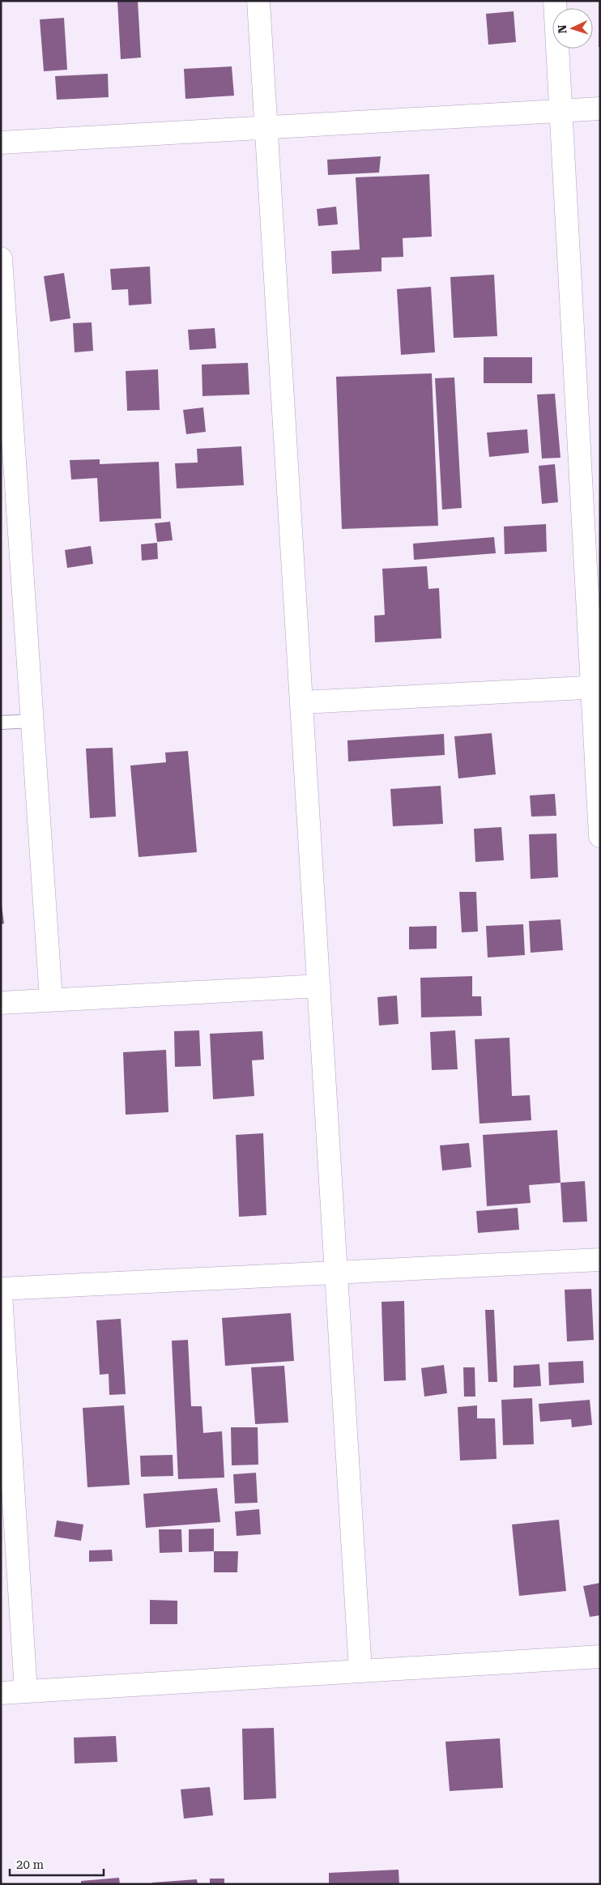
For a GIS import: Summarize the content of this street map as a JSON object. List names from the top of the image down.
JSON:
{
  "scale_bar": "20 m",
  "north": "left"
}
